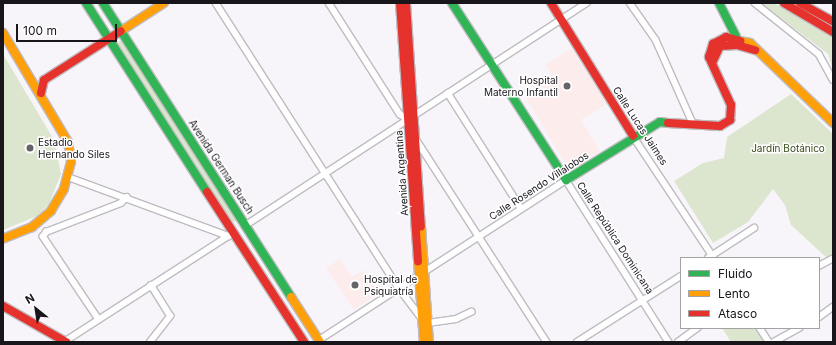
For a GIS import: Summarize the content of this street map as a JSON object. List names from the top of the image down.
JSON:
{
  "streets": {
    "main road": [
      "Calle Lucas Jaimes",
      "Avenida German Busch",
      "Avenida Argentina",
      "Calle Rosendo Villalobos",
      "Calle República Dominicana"
    ]
  },
  "crossings": [
    ["Calle Lucas Jaimes", "Calle Rosendo Villalobos"],
    ["Avenida German Busch", "Calle Rosendo Villalobos"],
    ["Avenida Argentina", "Calle Rosendo Villalobos"],
    ["Calle Rosendo Villalobos", "Calle República Dominicana"]
  ],
  "parks": ["Jardín Botánico"],
  "places": ["Hospital Materno Infantil", "Estadio Hernando Siles", "Hospital de Psiquiatría"],
  "legend": ["Fluido", "Lento", "Atasco"],
  "scale_bar": "100 m",
  "north": "top left"
}
